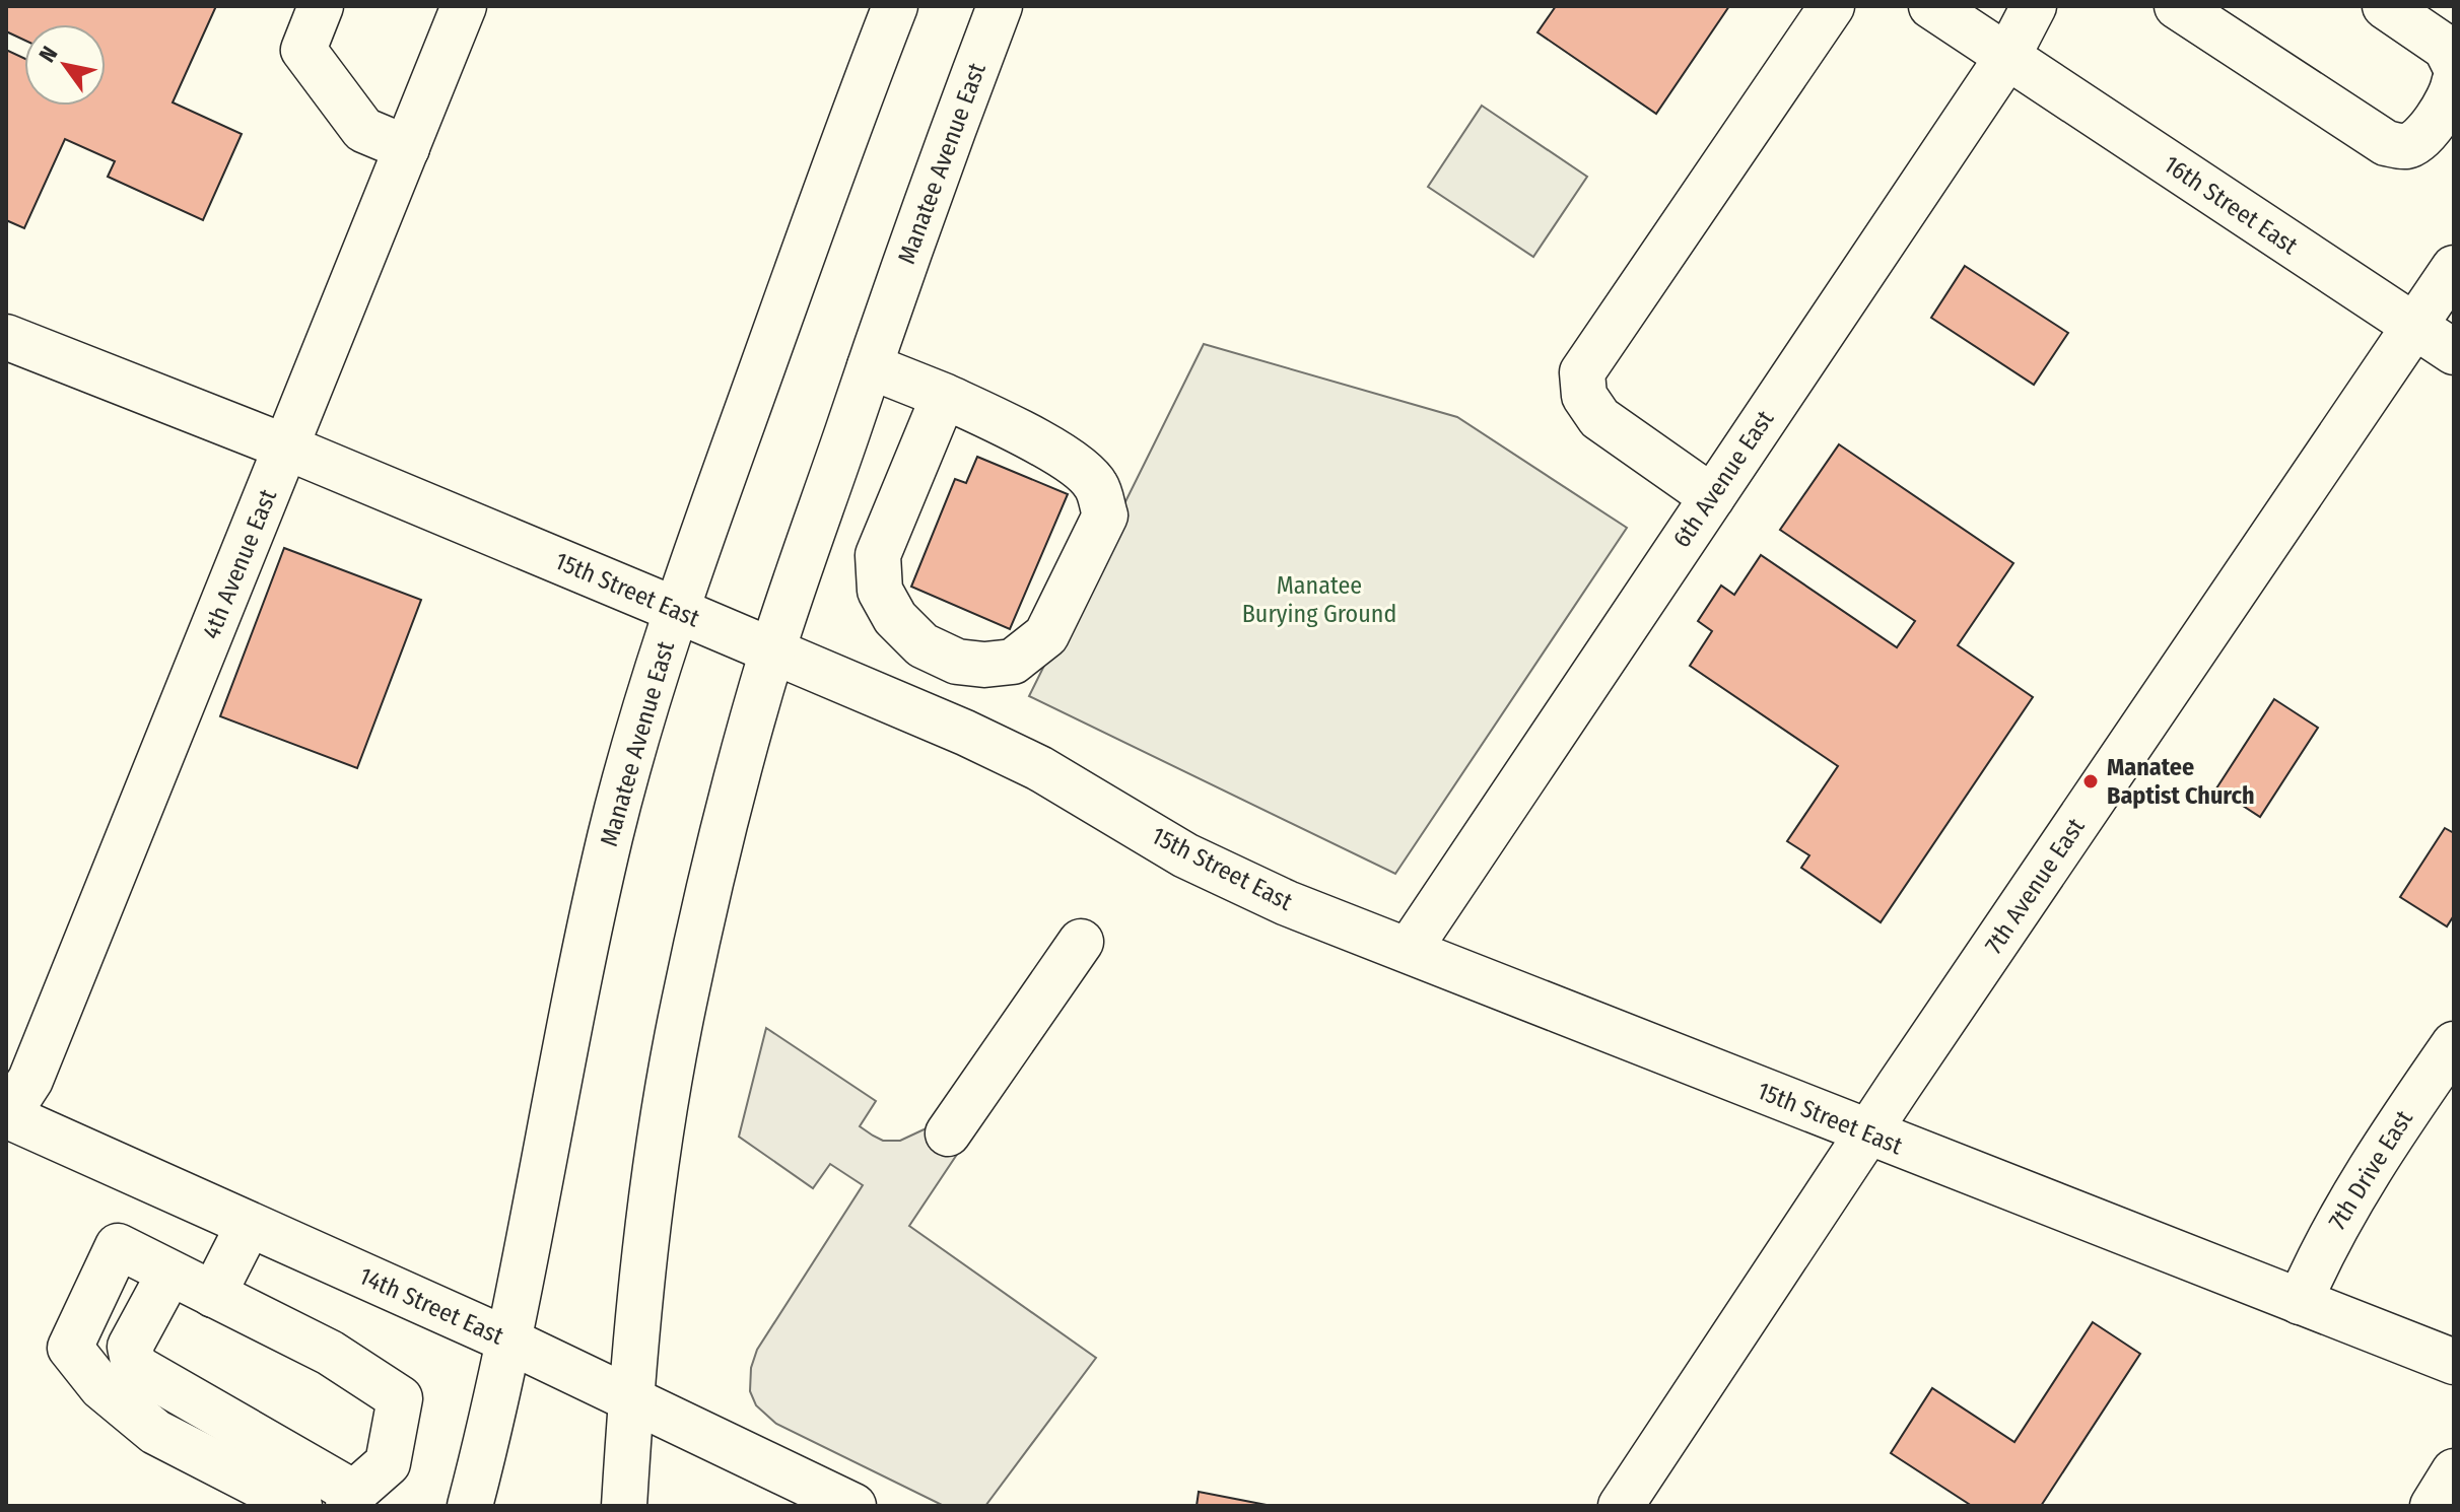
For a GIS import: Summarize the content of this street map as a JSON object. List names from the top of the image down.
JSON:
{
  "streets": {
    "street": [
      "Manatee Avenue East",
      "16th Street East",
      "6th Avenue East",
      "4th Avenue East",
      "15th Street East",
      "7th Avenue East",
      "7th Drive East",
      "14th Street East"
    ]
  },
  "crossings": [
    ["Manatee Avenue East", "15th Street East"],
    ["Manatee Avenue East", "14th Street East"],
    ["16th Street East", "6th Avenue East"],
    ["16th Street East", "7th Avenue East"],
    ["6th Avenue East", "15th Street East"],
    ["4th Avenue East", "15th Street East"],
    ["4th Avenue East", "14th Street East"],
    ["15th Street East", "7th Avenue East"],
    ["15th Street East", "7th Drive East"]
  ],
  "parks": ["Manatee Burying Ground"],
  "places": ["Manatee Baptist Church"],
  "north": "top left"
}
